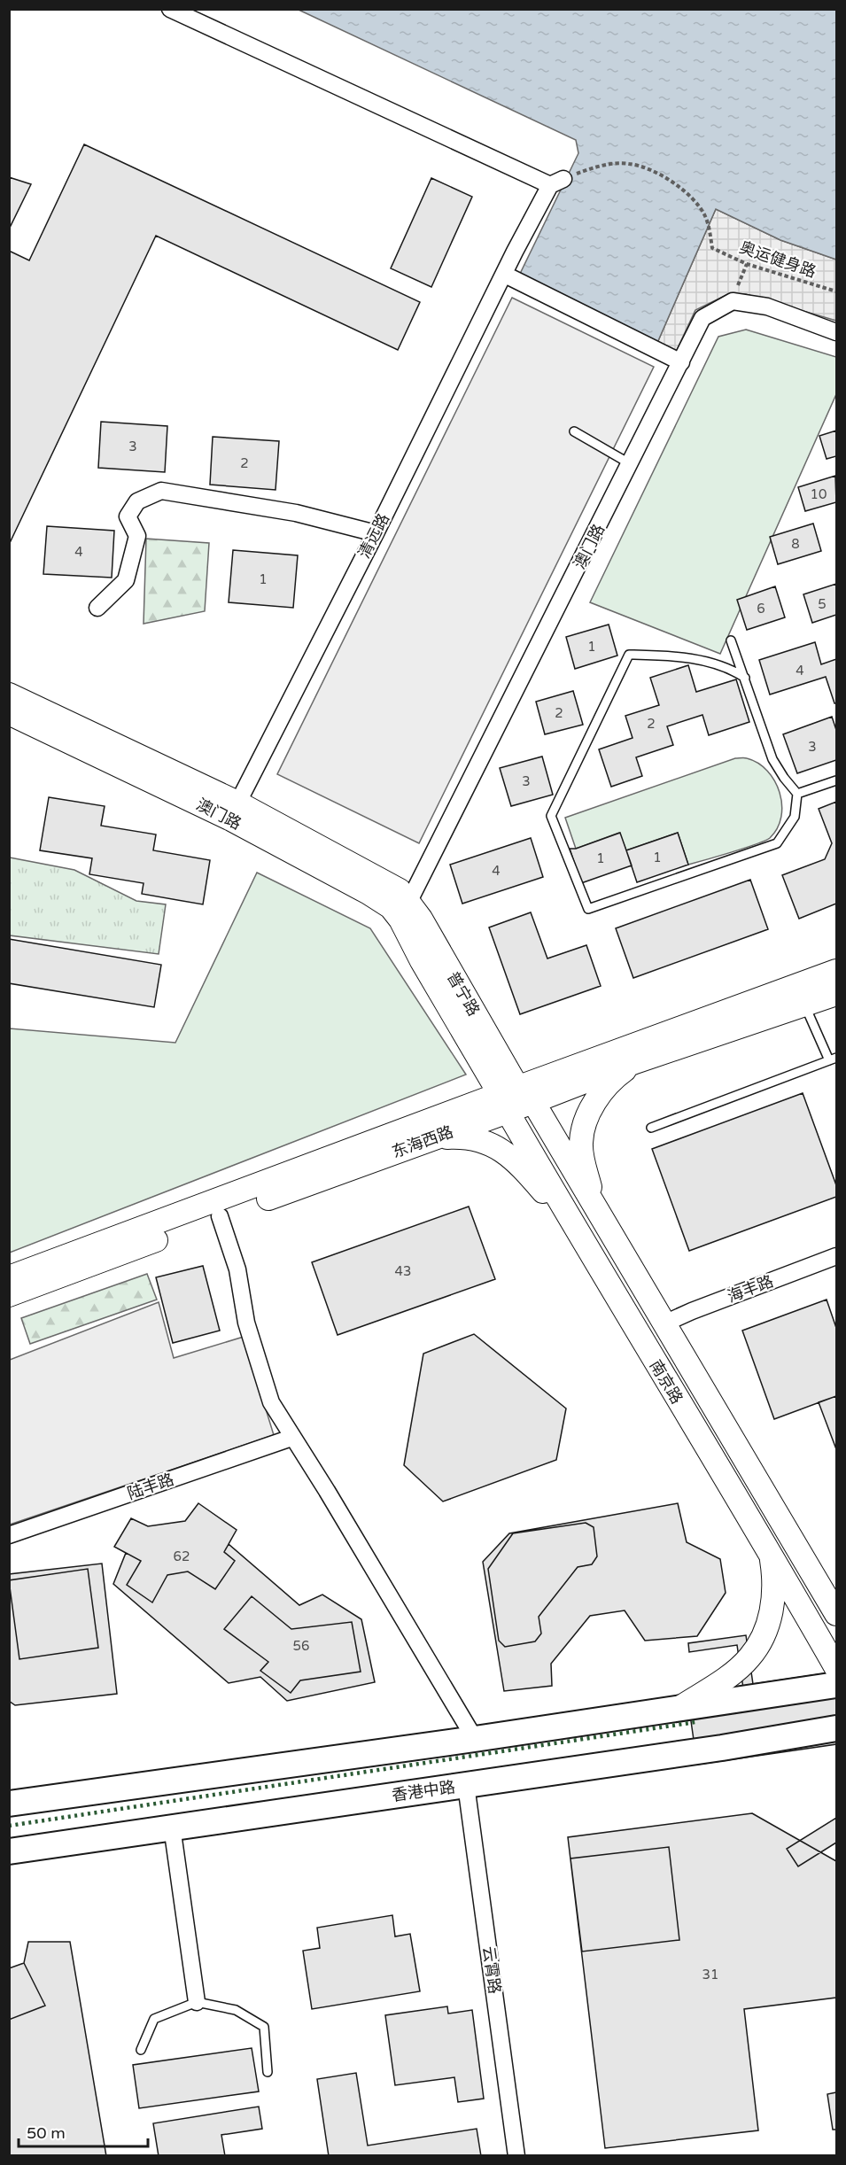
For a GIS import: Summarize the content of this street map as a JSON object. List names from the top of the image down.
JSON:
{
  "streets": {
    "main road": [
      "澳门路",
      "普宁路",
      "东海西路",
      "南京路",
      "香港中路"
    ],
    "street": [
      "清远路",
      "海丰路",
      "陆丰路",
      "云霄路"
    ],
    "path": ["奥运健身路"]
  },
  "crossings": [
    ["奥运健身路", "清远路"],
    ["清远路", "澳门路"],
    ["澳门路", "普宁路"],
    ["普宁路", "东海西路"],
    ["普宁路", "南京路"],
    ["东海西路", "南京路"],
    ["海丰路", "南京路"],
    ["香港中路", "云霄路"]
  ],
  "house_numbers": [
    "3",
    "2",
    "10",
    "8",
    "4",
    "1",
    "5",
    "6",
    "1",
    "4",
    "2",
    "2",
    "3",
    "3",
    "1",
    "1",
    "4",
    "43",
    "62",
    "56",
    "31"
  ],
  "scale_bar": "50 m"
}
